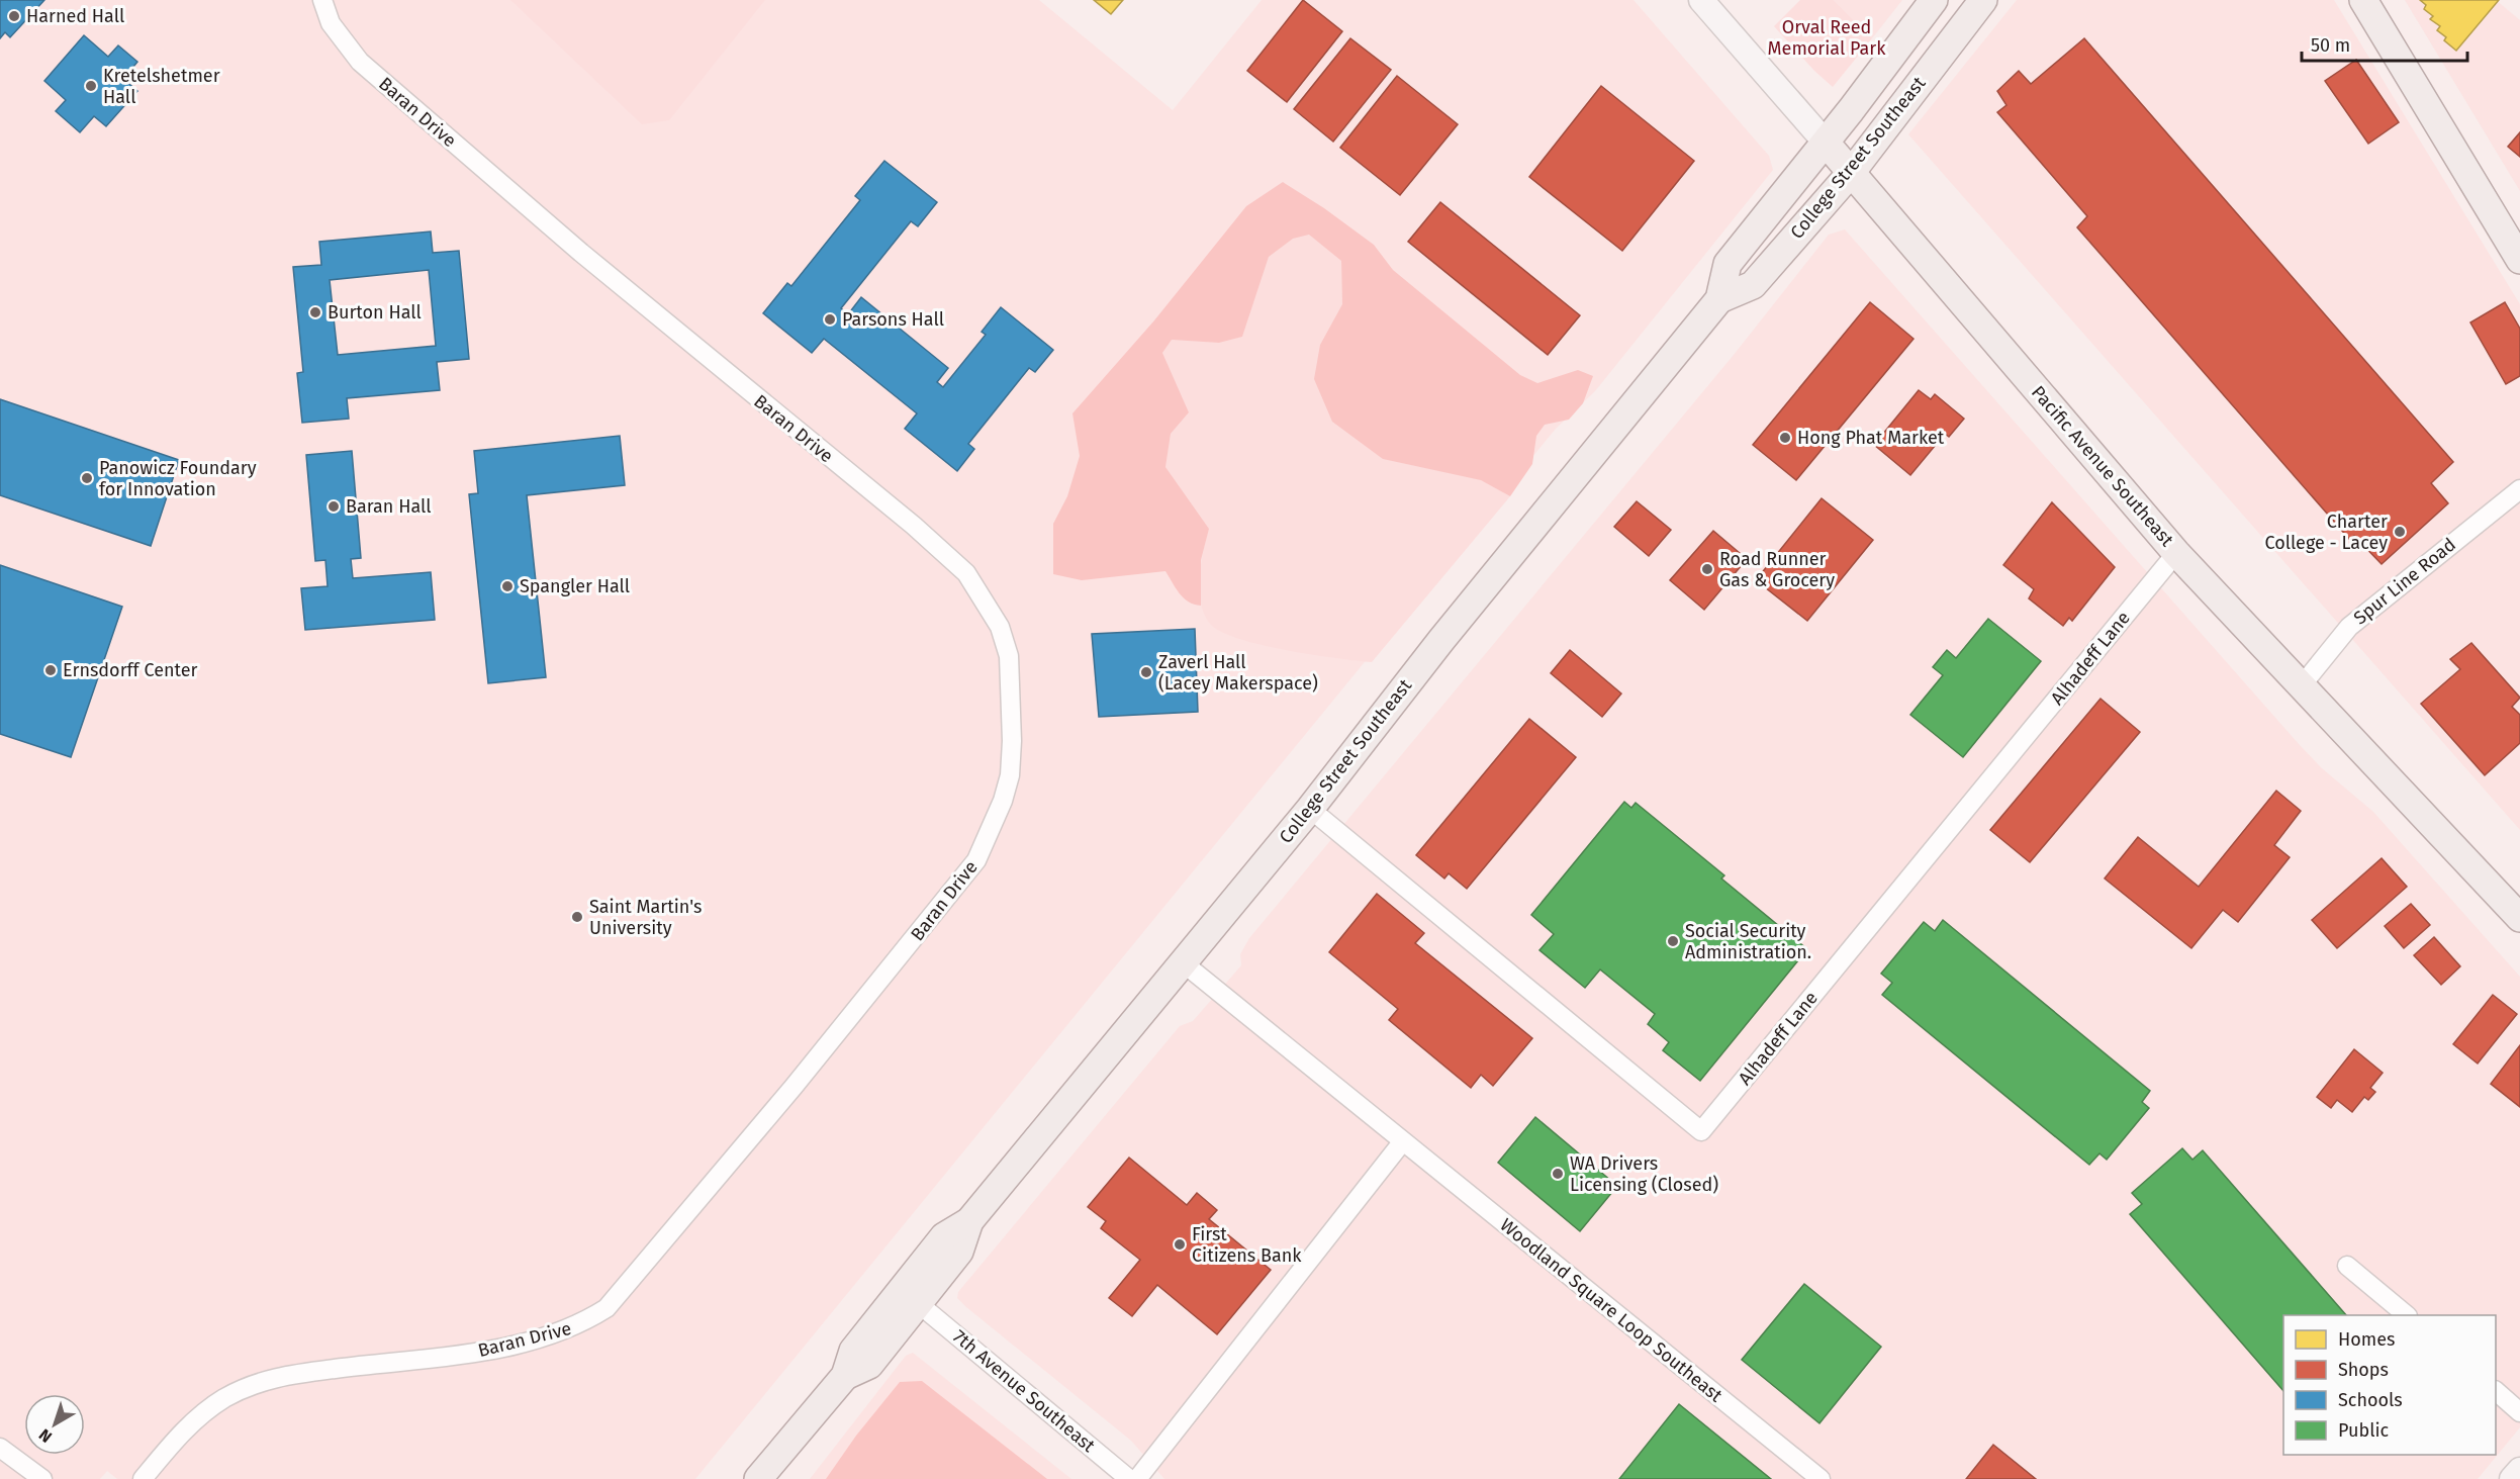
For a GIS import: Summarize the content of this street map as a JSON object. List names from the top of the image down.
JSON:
{
  "streets": {
    "main road": ["College Street Southeast", "Pacific Avenue Southeast"],
    "street": [
      "Baran Drive",
      "Spur Line Road",
      "Alhadeff Lane",
      "Woodland Square Loop Southeast",
      "7th Avenue Southeast"
    ]
  },
  "crossings": [
    ["College Street Southeast", "Pacific Avenue Southeast"],
    ["College Street Southeast", "Alhadeff Lane"],
    ["College Street Southeast", "Woodland Square Loop Southeast"],
    ["College Street Southeast", "7th Avenue Southeast"],
    ["Pacific Avenue Southeast", "Spur Line Road"],
    ["Pacific Avenue Southeast", "Alhadeff Lane"]
  ],
  "parks": ["Orval Reed Memorial Park"],
  "places": [
    "Harned Hall",
    "Kretelshetmer Hall",
    "Burton Hall",
    "Parsons Hall",
    "Hong Phat Market",
    "Panowicz Foundary for Innovation",
    "Baran Hall",
    "Charter College - Lacey",
    "Road Runner Gas & Grocery",
    "Spangler Hall",
    "Ernsdorff Center",
    "Zaverl Hall (Lacey Makerspace)",
    "Saint Martin's University",
    "Social Security Administration.",
    "WA Drivers Licensing (Closed)",
    "First Citizens Bank"
  ],
  "legend": [
    "Homes",
    "Shops",
    "Schools",
    "Public"
  ],
  "scale_bar": "50 m",
  "north": "bottom left"
}
